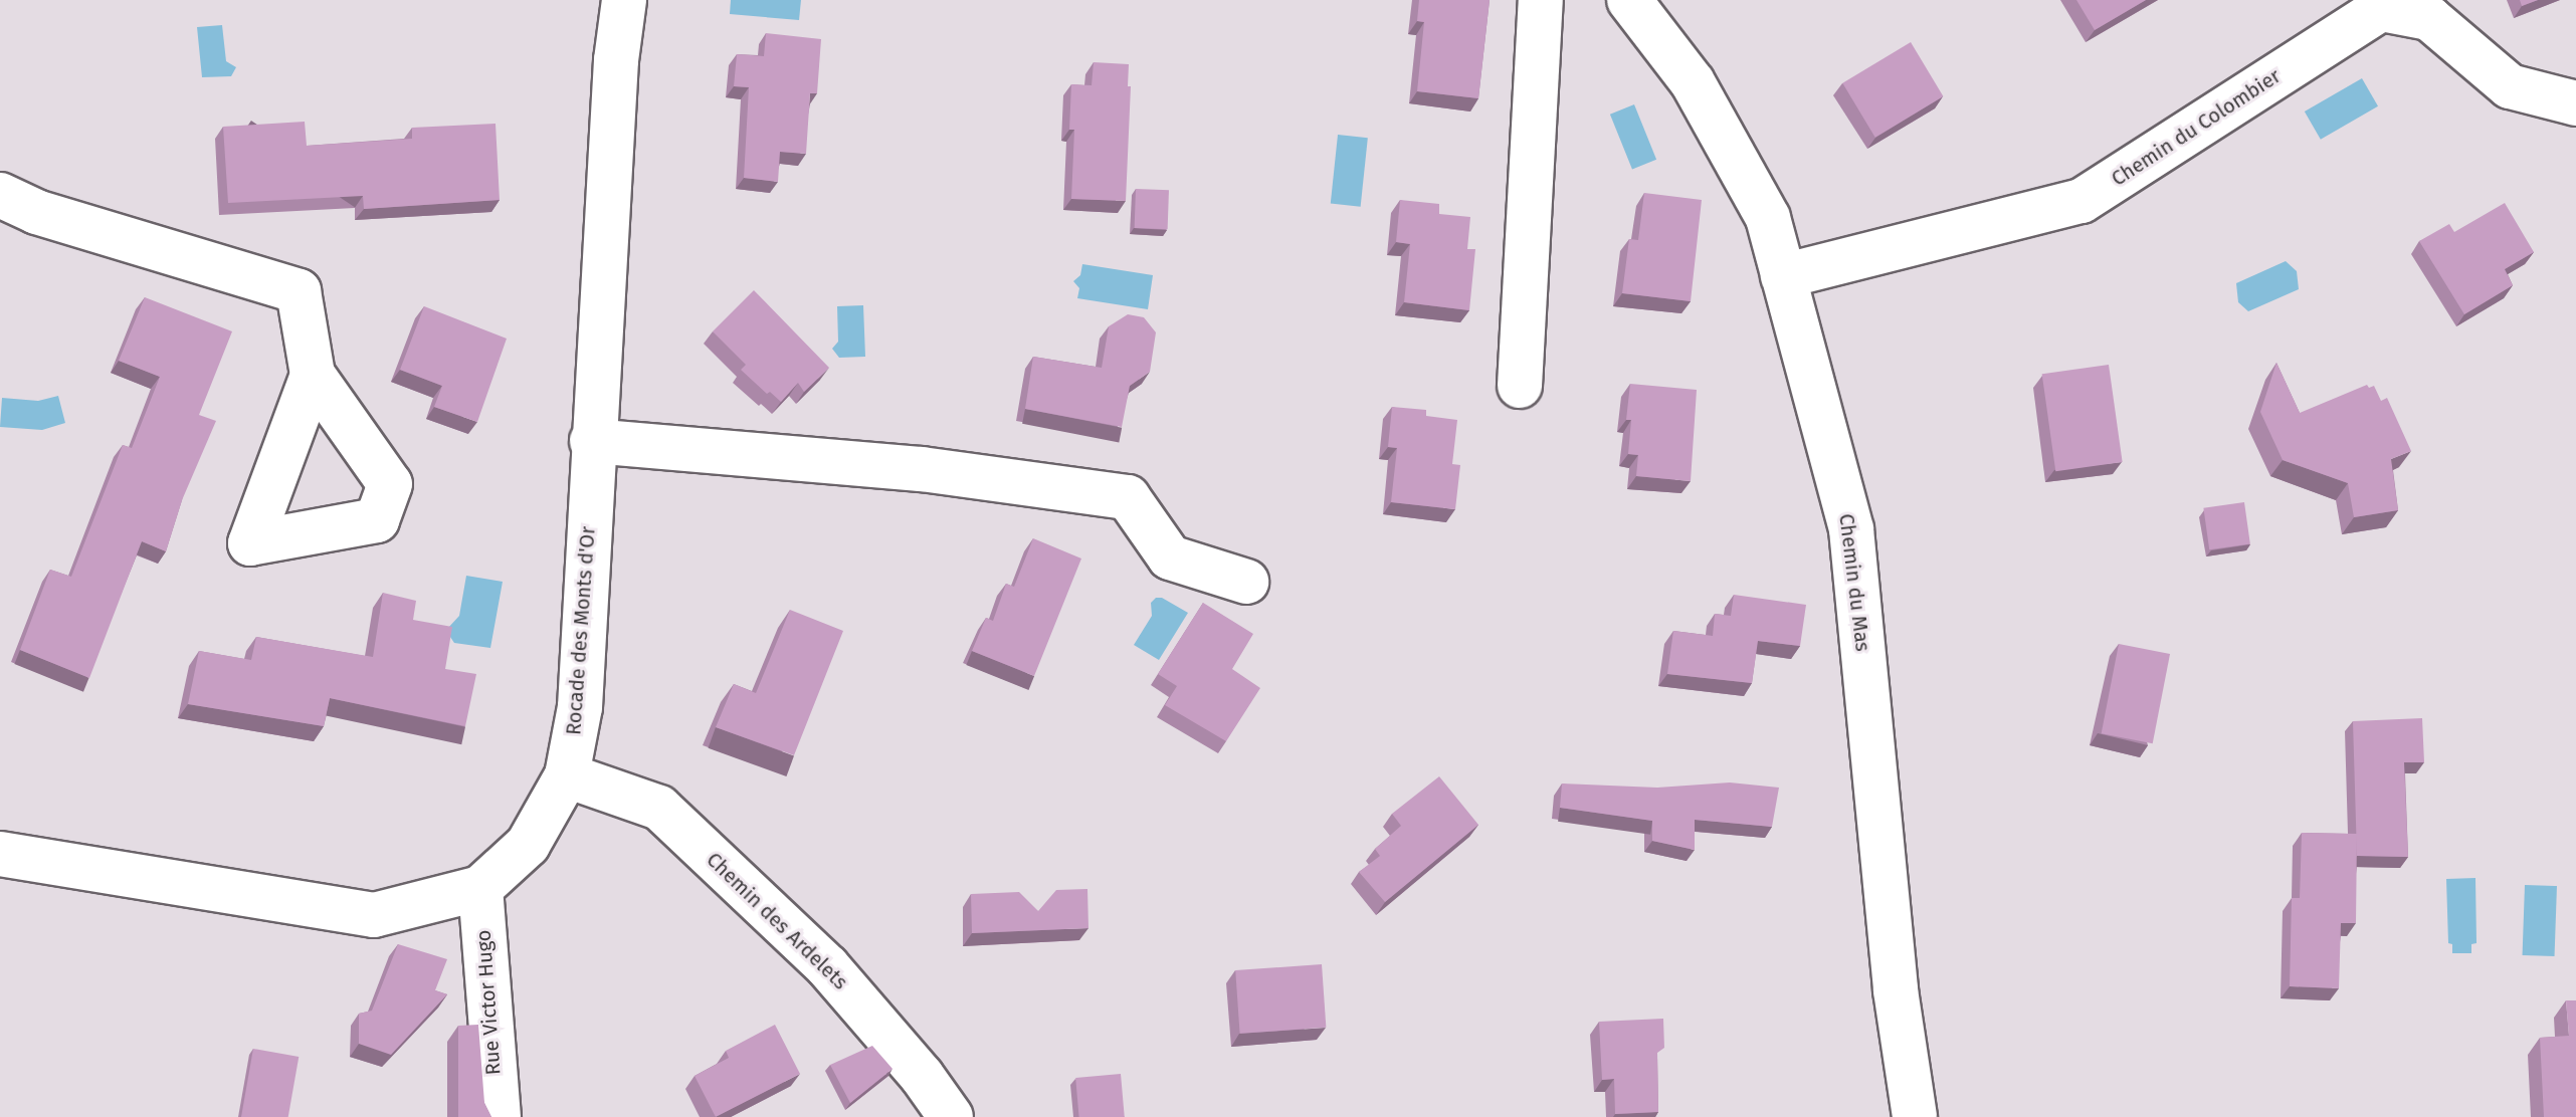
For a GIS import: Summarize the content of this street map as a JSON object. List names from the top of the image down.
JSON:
{
  "streets": {
    "street": [
      "Chemin du Colombier",
      "Chemin du Mas",
      "Rocade des Monts d'Or",
      "Chemin des Ardelets",
      "Rue Victor Hugo"
    ]
  },
  "crossings": [
    ["Chemin du Colombier", "Chemin du Mas"],
    ["Rocade des Monts d'Or", "Chemin des Ardelets"],
    ["Rocade des Monts d'Or", "Rue Victor Hugo"]
  ]
}
